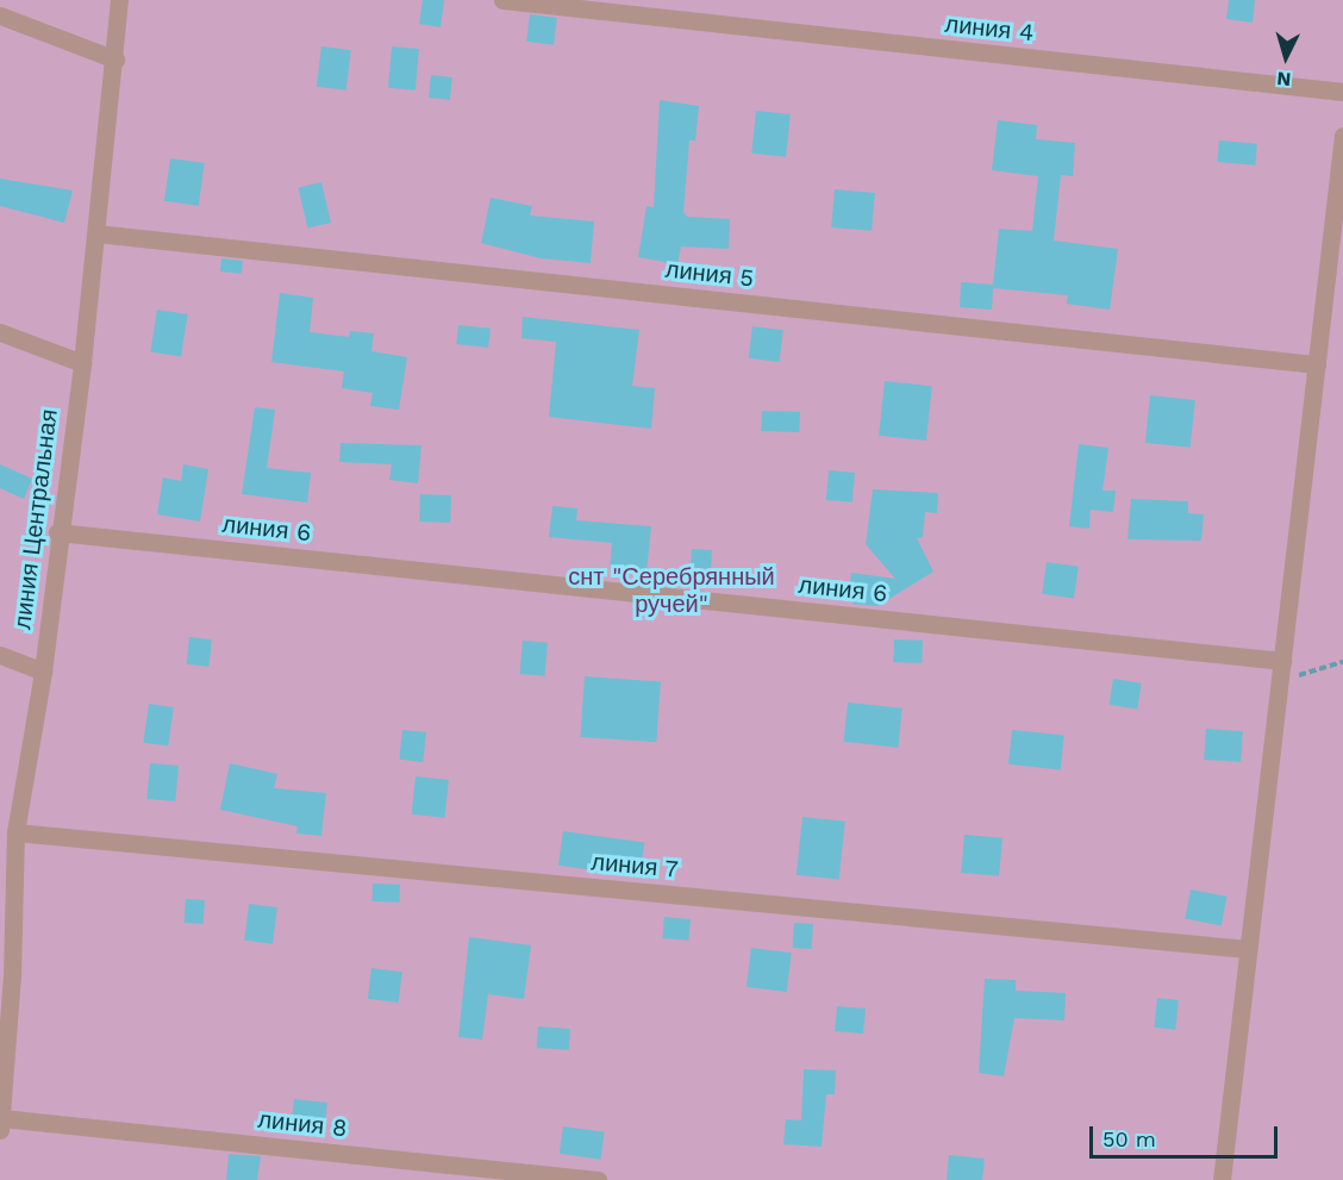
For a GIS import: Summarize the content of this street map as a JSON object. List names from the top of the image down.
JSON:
{
  "streets": {
    "street": [
      "линия 4",
      "линия 5",
      "линия Центральная",
      "линия 6",
      "линия 7",
      "линия 8"
    ]
  },
  "crossings": [
    ["линия 5", "линия Центральная"],
    ["линия Центральная", "линия 6"],
    ["линия Центральная", "линия 7"],
    ["линия Центральная", "линия 8"]
  ],
  "parks": ["снт \"Серебрянный ручей\""],
  "scale_bar": "50 m",
  "north": "bottom"
}
